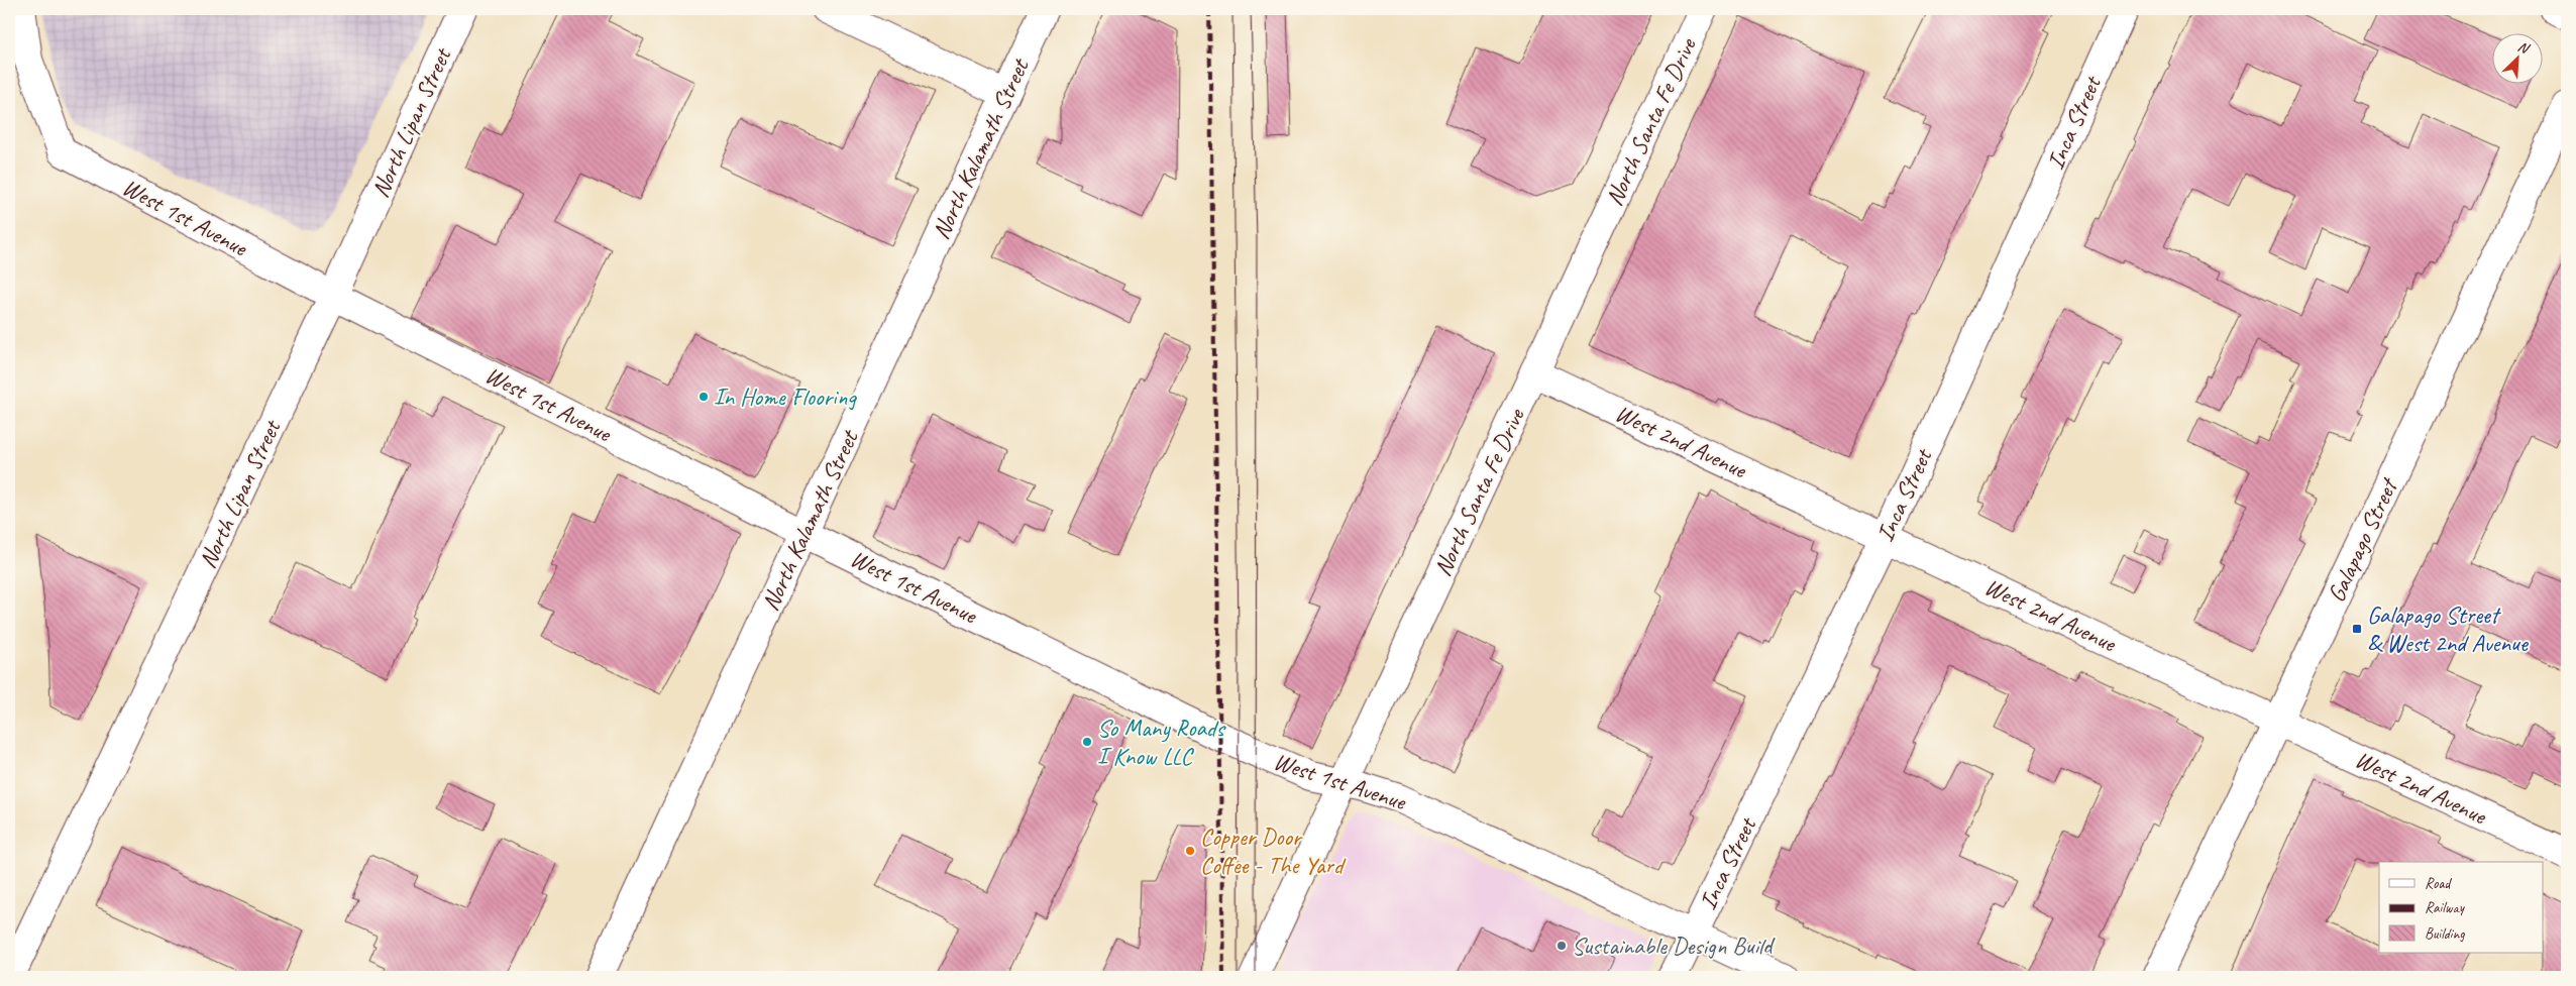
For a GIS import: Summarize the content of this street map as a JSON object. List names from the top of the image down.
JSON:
{
  "streets": {
    "street": [
      "North Santa Fe Drive",
      "North Lipan Street",
      "Inca Street",
      "North Kalamath Street",
      "West 1st Avenue",
      "West 2nd Avenue",
      "Galapago Street"
    ]
  },
  "crossings": [
    ["North Santa Fe Drive", "West 1st Avenue"],
    ["North Santa Fe Drive", "West 2nd Avenue"],
    ["North Lipan Street", "West 1st Avenue"],
    ["Inca Street", "West 1st Avenue"],
    ["Inca Street", "West 2nd Avenue"],
    ["North Kalamath Street", "West 1st Avenue"],
    ["West 2nd Avenue", "Galapago Street"]
  ],
  "places": {
    "other": [
      "In Home Flooring",
      "So Many Roads I Know LLC",
      "Copper Door Coffee - The Yard",
      "Sustainable Design Build"
    ],
    "transit": ["Galapago Street & West 2nd Avenue"]
  },
  "legend": ["Road", "Railway", "Building"],
  "north": "top right"
}
